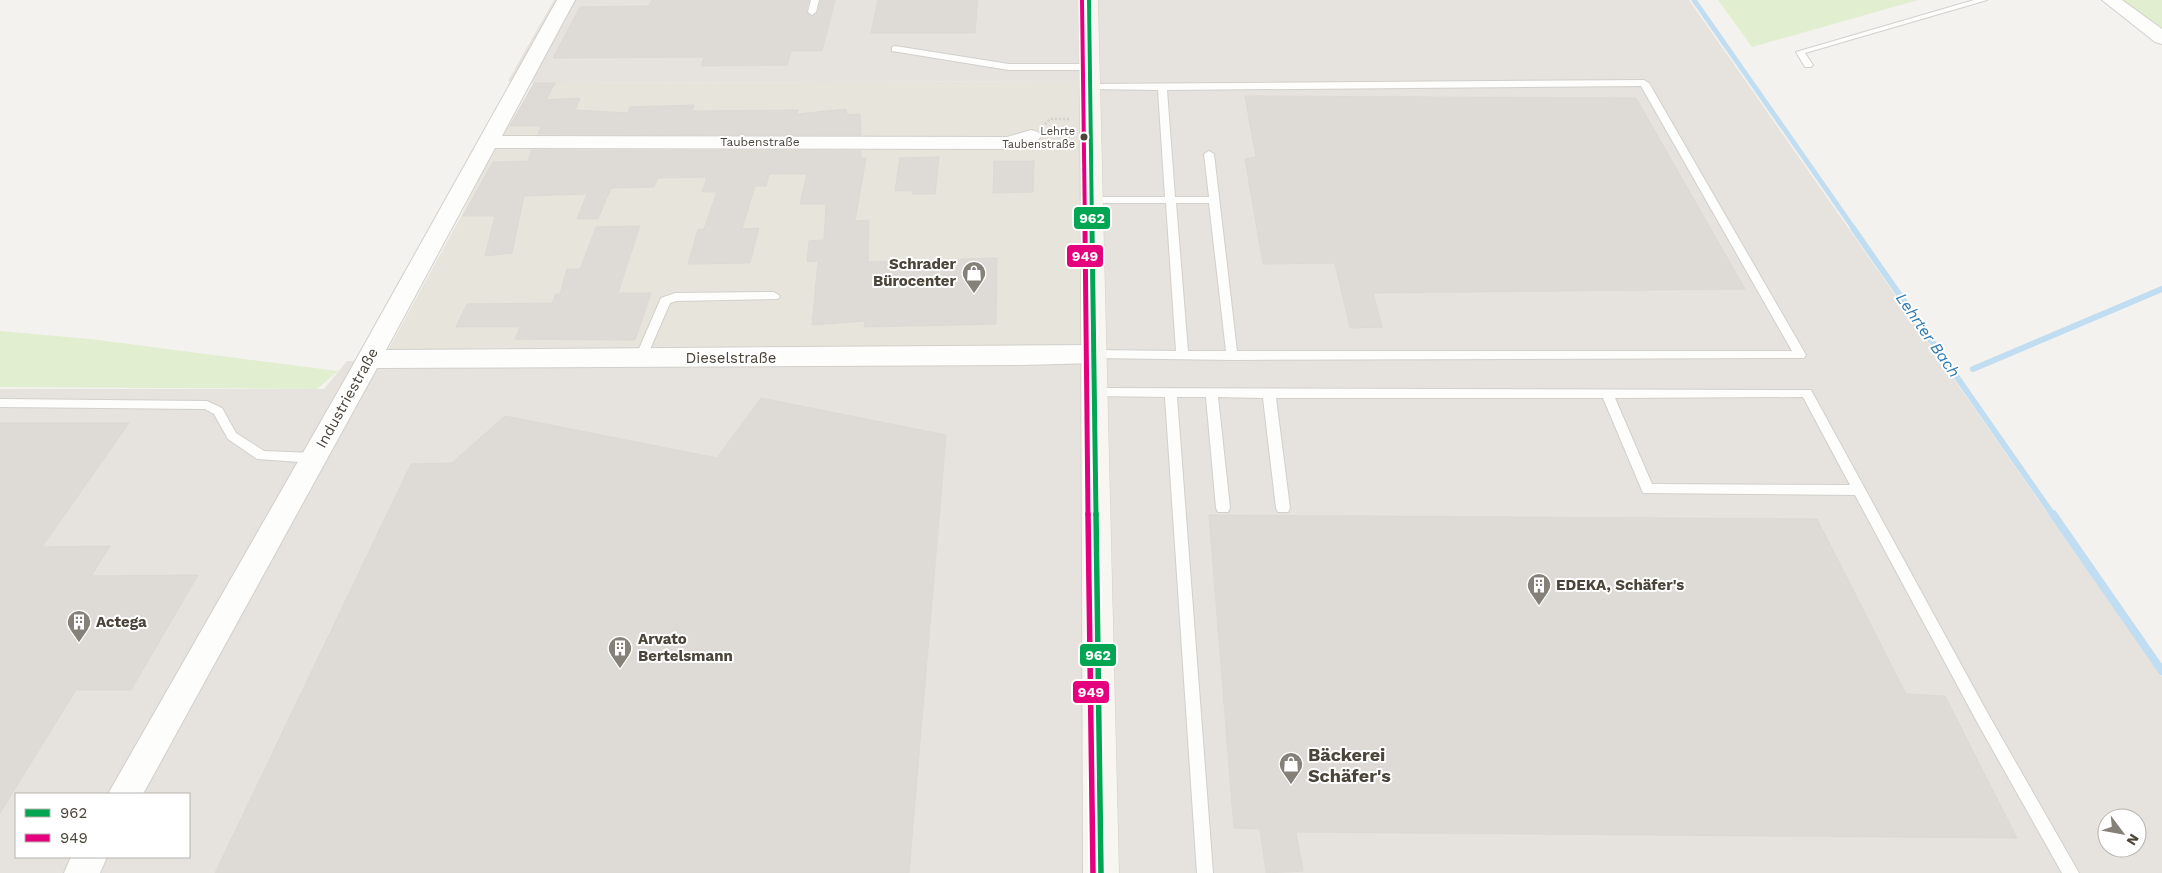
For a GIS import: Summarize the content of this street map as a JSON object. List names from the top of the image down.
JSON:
{
  "streets": {
    "street": ["Taubenstraße", "Dieselstraße", "Industriestraße"]
  },
  "crossings": [
    ["Taubenstraße", "Industriestraße"],
    ["Dieselstraße", "Industriestraße"]
  ],
  "water": ["Lehrter Bach"],
  "places": {
    "other": ["Lehrte Taubenstraße"],
    "shop": ["Schrader Bürocenter", "Bäckerei Schäfer's"],
    "building": ["EDEKA, Schäfer's", "Actega", "Arvato Bertelsmann"]
  },
  "lines": ["transit line 962", "transit line 949"],
  "legend": ["962", "949"],
  "north": "bottom right"
}
